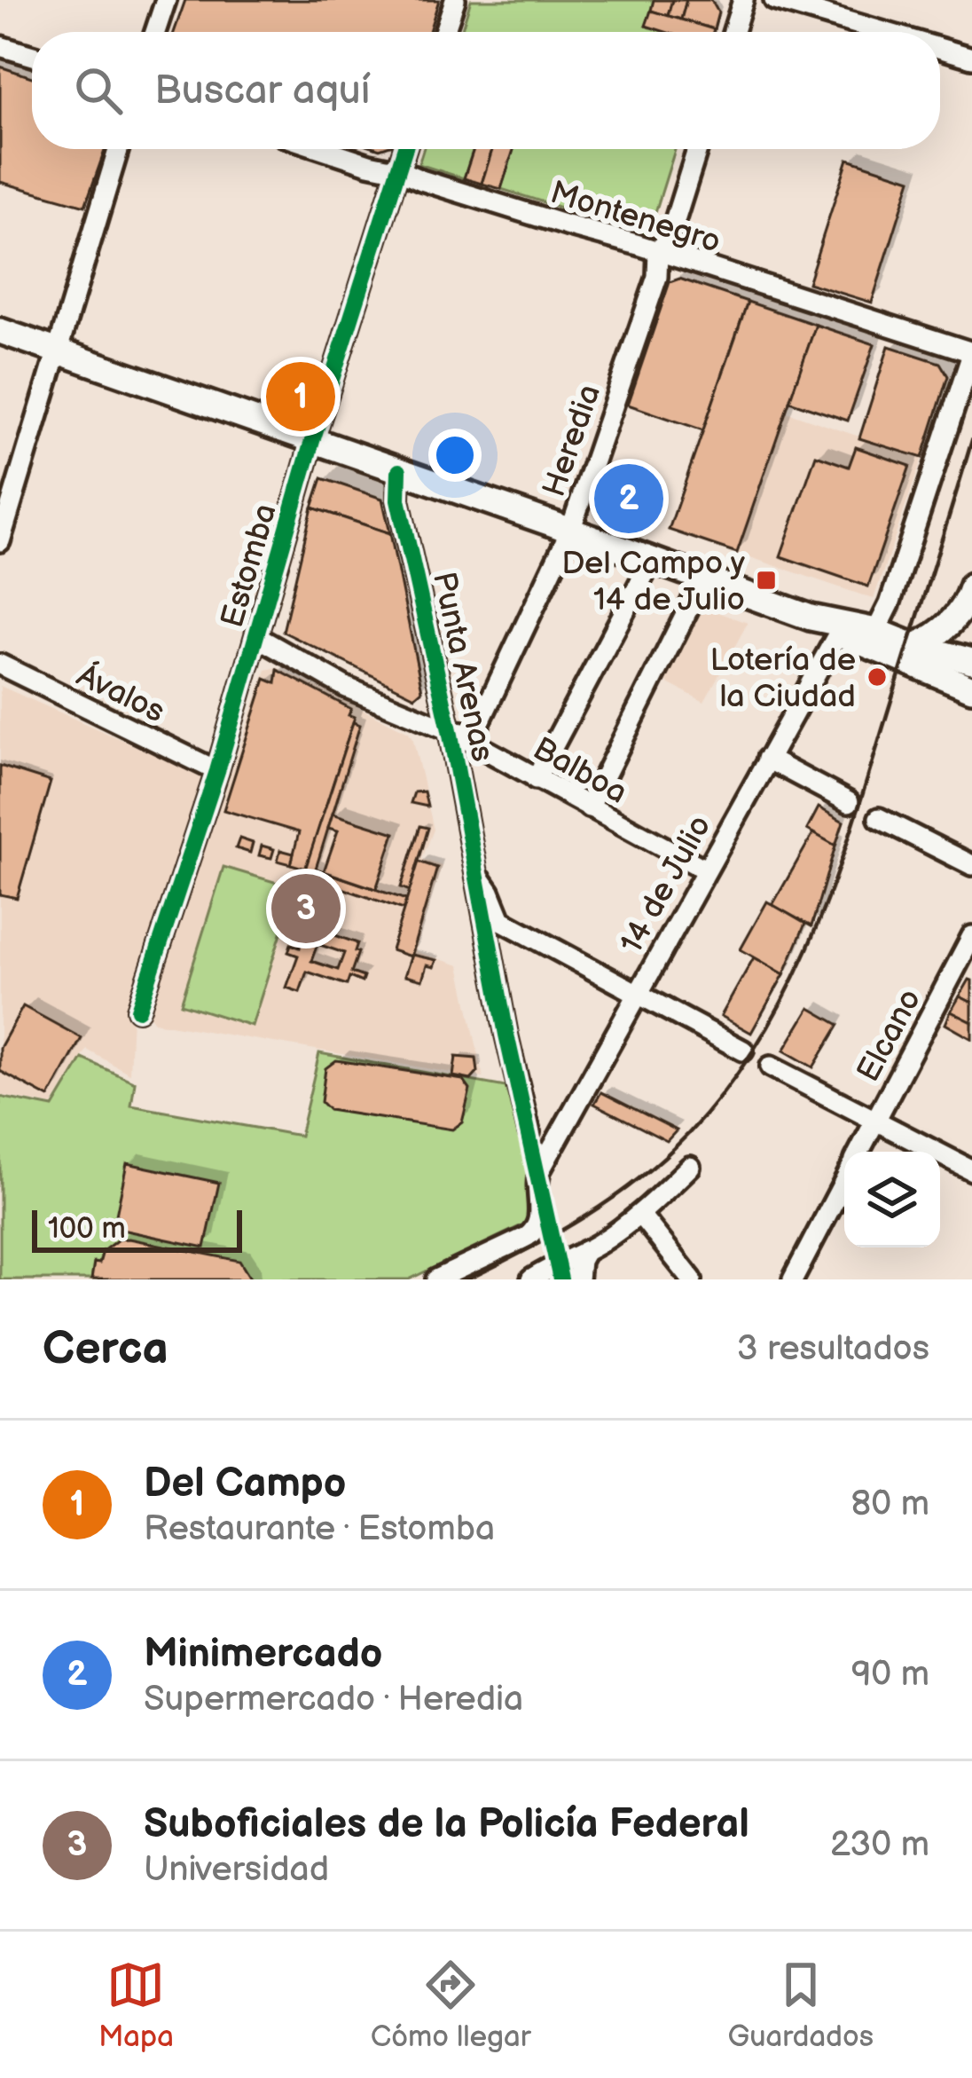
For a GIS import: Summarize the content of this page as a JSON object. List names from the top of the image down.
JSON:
{
  "streets": {
    "street": [
      "Montenegro",
      "Heredia",
      "Estomba",
      "Punta Arenas",
      "Ávalos",
      "Balboa",
      "14 de Julio",
      "Elcano"
    ]
  },
  "crossings": [
    ["Montenegro", "Heredia"],
    ["Montenegro", "Estomba"],
    ["Heredia", "Punta Arenas"],
    ["Heredia", "Balboa"],
    ["Estomba", "Ávalos"],
    ["Estomba", "Balboa"],
    ["Punta Arenas", "Balboa"],
    ["Punta Arenas", "14 de Julio"],
    ["Balboa", "14 de Julio"]
  ],
  "places": {
    "transit": ["Del Campo y 14 de Julio"],
    "other": ["Lotería de la Ciudad"]
  },
  "scale_bar": "100 m",
  "page": {
    "search": "Buscar aquí",
    "pins": ["1", "2", "3"],
    "scale": "100 m",
    "heading": ["Cerca", "3 resultados"],
    "list": [
      {
        "mark": "1",
        "name": "Del Campo",
        "note": "Restaurante · Estomba",
        "value": "80 m"
      },
      {
        "mark": "2",
        "name": "Minimercado",
        "note": "Supermercado · Heredia",
        "value": "90 m"
      },
      {
        "mark": "3",
        "name": "Suboficiales de la Policía Federal",
        "note": "Universidad",
        "value": "230 m"
      }
    ],
    "nav": ["Mapa", "Cómo llegar", "Guardados"]
  }
}
